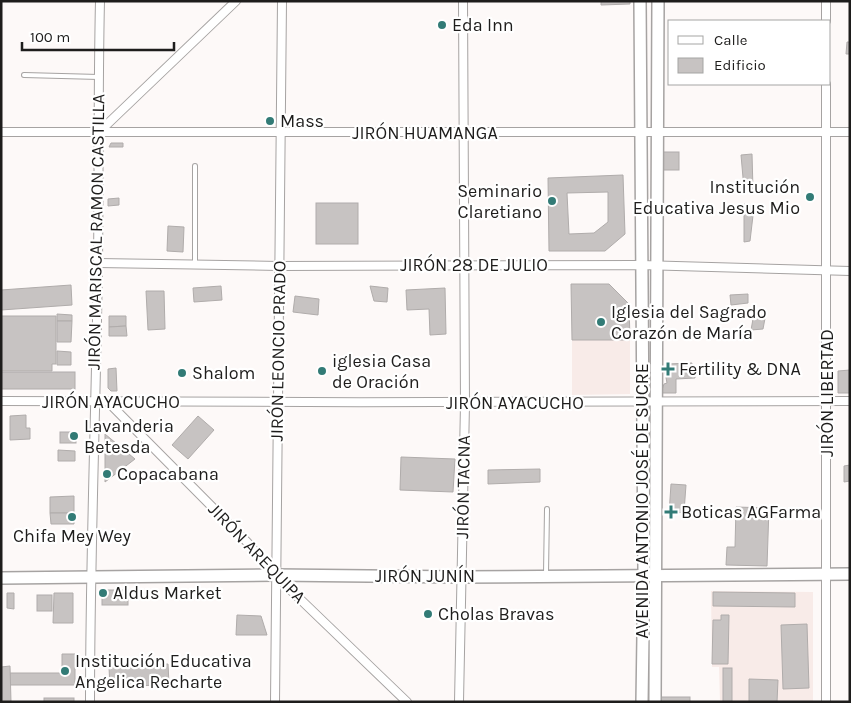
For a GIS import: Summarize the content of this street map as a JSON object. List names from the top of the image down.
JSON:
{
  "streets": {
    "main road": ["AVENIDA ANTONIO JOSÉ DE SUCRE", "JIRÓN JUNÍN"],
    "street": [
      "JIRÓN HUAMANGA",
      "JIRÓN MARISCAL RAMON CASTILLA",
      "JIRÓN 28 DE JULIO",
      "JIRÓN LEONCIO PRADO",
      "JIRÓN LIBERTAD",
      "JIRÓN AYACUCHO",
      "JIRÓN TACNA",
      "JIRÓN AREQUIPA"
    ]
  },
  "crossings": [
    ["JIRÓN HUAMANGA", "JIRÓN MARISCAL RAMON CASTILLA"],
    ["JIRÓN HUAMANGA", "JIRÓN LEONCIO PRADO"],
    ["JIRÓN HUAMANGA", "JIRÓN LIBERTAD"],
    ["JIRÓN HUAMANGA", "JIRÓN TACNA"],
    ["JIRÓN HUAMANGA", "AVENIDA ANTONIO JOSÉ DE SUCRE"],
    ["JIRÓN MARISCAL RAMON CASTILLA", "JIRÓN 28 DE JULIO"],
    ["JIRÓN MARISCAL RAMON CASTILLA", "JIRÓN AYACUCHO"],
    ["JIRÓN MARISCAL RAMON CASTILLA", "JIRÓN JUNÍN"],
    ["JIRÓN 28 DE JULIO", "JIRÓN LEONCIO PRADO"],
    ["JIRÓN 28 DE JULIO", "JIRÓN LIBERTAD"],
    ["JIRÓN 28 DE JULIO", "JIRÓN TACNA"],
    ["JIRÓN 28 DE JULIO", "AVENIDA ANTONIO JOSÉ DE SUCRE"],
    ["JIRÓN LEONCIO PRADO", "JIRÓN AYACUCHO"],
    ["JIRÓN LEONCIO PRADO", "JIRÓN AREQUIPA"],
    ["JIRÓN LEONCIO PRADO", "JIRÓN JUNÍN"],
    ["JIRÓN LIBERTAD", "JIRÓN AYACUCHO"],
    ["JIRÓN LIBERTAD", "JIRÓN JUNÍN"],
    ["JIRÓN AYACUCHO", "JIRÓN TACNA"],
    ["JIRÓN AYACUCHO", "AVENIDA ANTONIO JOSÉ DE SUCRE"],
    ["JIRÓN AYACUCHO", "JIRÓN AREQUIPA"],
    ["JIRÓN TACNA", "JIRÓN JUNÍN"],
    ["AVENIDA ANTONIO JOSÉ DE SUCRE", "JIRÓN JUNÍN"],
    ["JIRÓN AREQUIPA", "JIRÓN JUNÍN"]
  ],
  "places": {
    "other": [
      "Eda Inn",
      "Mass",
      "Institución Educativa Jesus Mio",
      "Seminario Claretiano",
      "Iglesia del Sagrado Corazón de María",
      "iglesia Casa de Oración",
      "Shalom",
      "Lavanderia Betesda",
      "Copacabana",
      "Chifa Mey Wey",
      "Aldus Market",
      "Cholas Bravas",
      "Institución Educativa Angelica Recharte"
    ],
    "health": ["Fertility & DNA", "Boticas AGFarma"]
  },
  "legend": ["Calle", "Edificio"],
  "scale_bar": "100 m"
}
